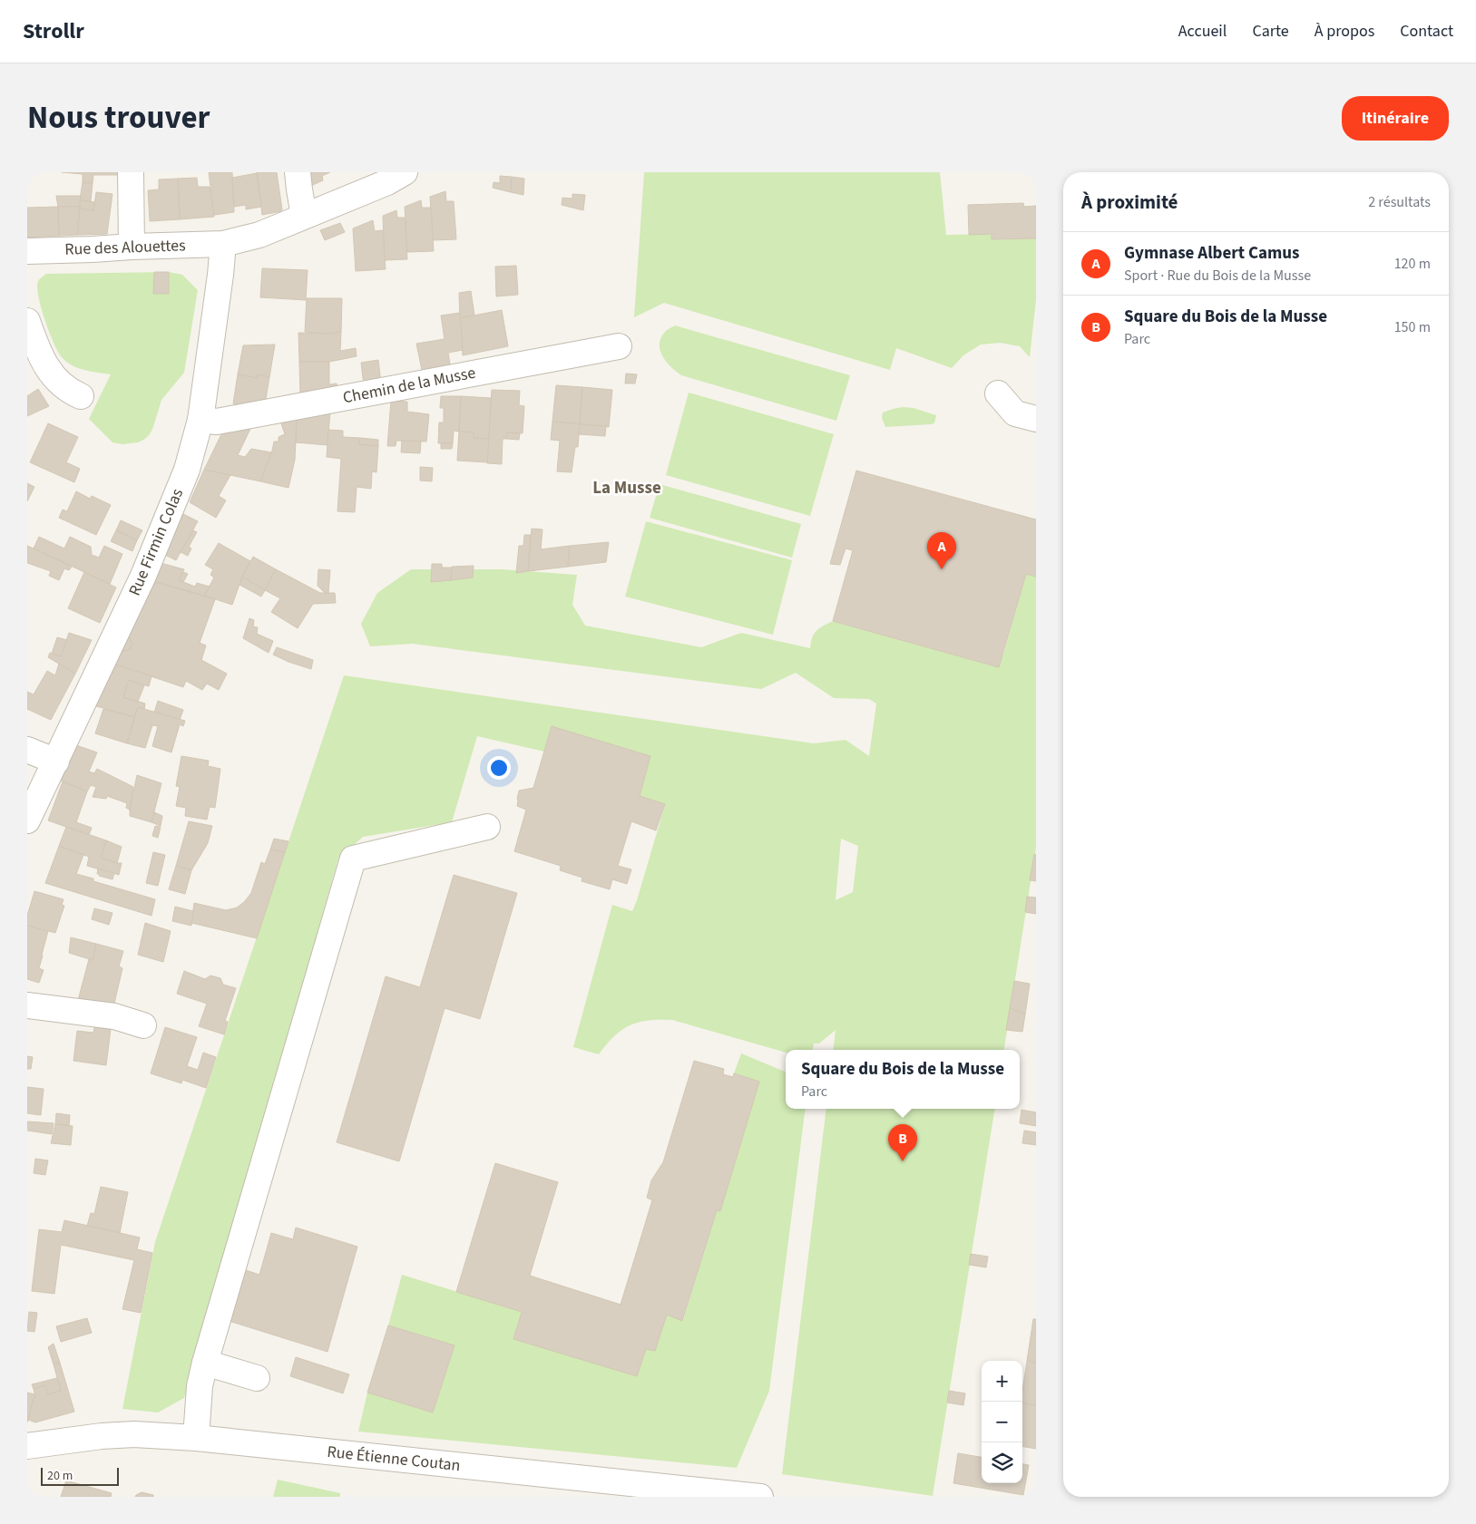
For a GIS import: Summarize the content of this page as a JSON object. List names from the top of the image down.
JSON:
{
  "streets": {
    "street": [
      "Rue des Alouettes",
      "Chemin de la Musse",
      "Rue Firmin Colas",
      "Rue Étienne Coutan"
    ]
  },
  "crossings": [
    ["Rue des Alouettes", "Rue Firmin Colas"],
    ["Chemin de la Musse", "Rue Firmin Colas"]
  ],
  "districts": ["La Musse"],
  "scale_bar": "20 m",
  "page": {
    "header": "Strollr",
    "nav": [
      "Accueil",
      "Carte",
      "À propos",
      "Contact"
    ],
    "title": "Nous trouver",
    "buttons": "Itinéraire",
    "heading": ["À proximité", "2 résultats"],
    "list": [
      {
        "mark": "A",
        "name": "Gymnase Albert Camus",
        "note": "Sport · Rue du Bois de la Musse",
        "value": "120 m"
      },
      {
        "mark": "B",
        "name": "Square du Bois de la Musse",
        "note": "Parc",
        "value": "150 m"
      }
    ],
    "pins": ["A", "B"],
    "popup": ["Square du Bois de la Musse", "Parc"],
    "map_buttons": ["+", "−"],
    "scale": "20 m"
  }
}
